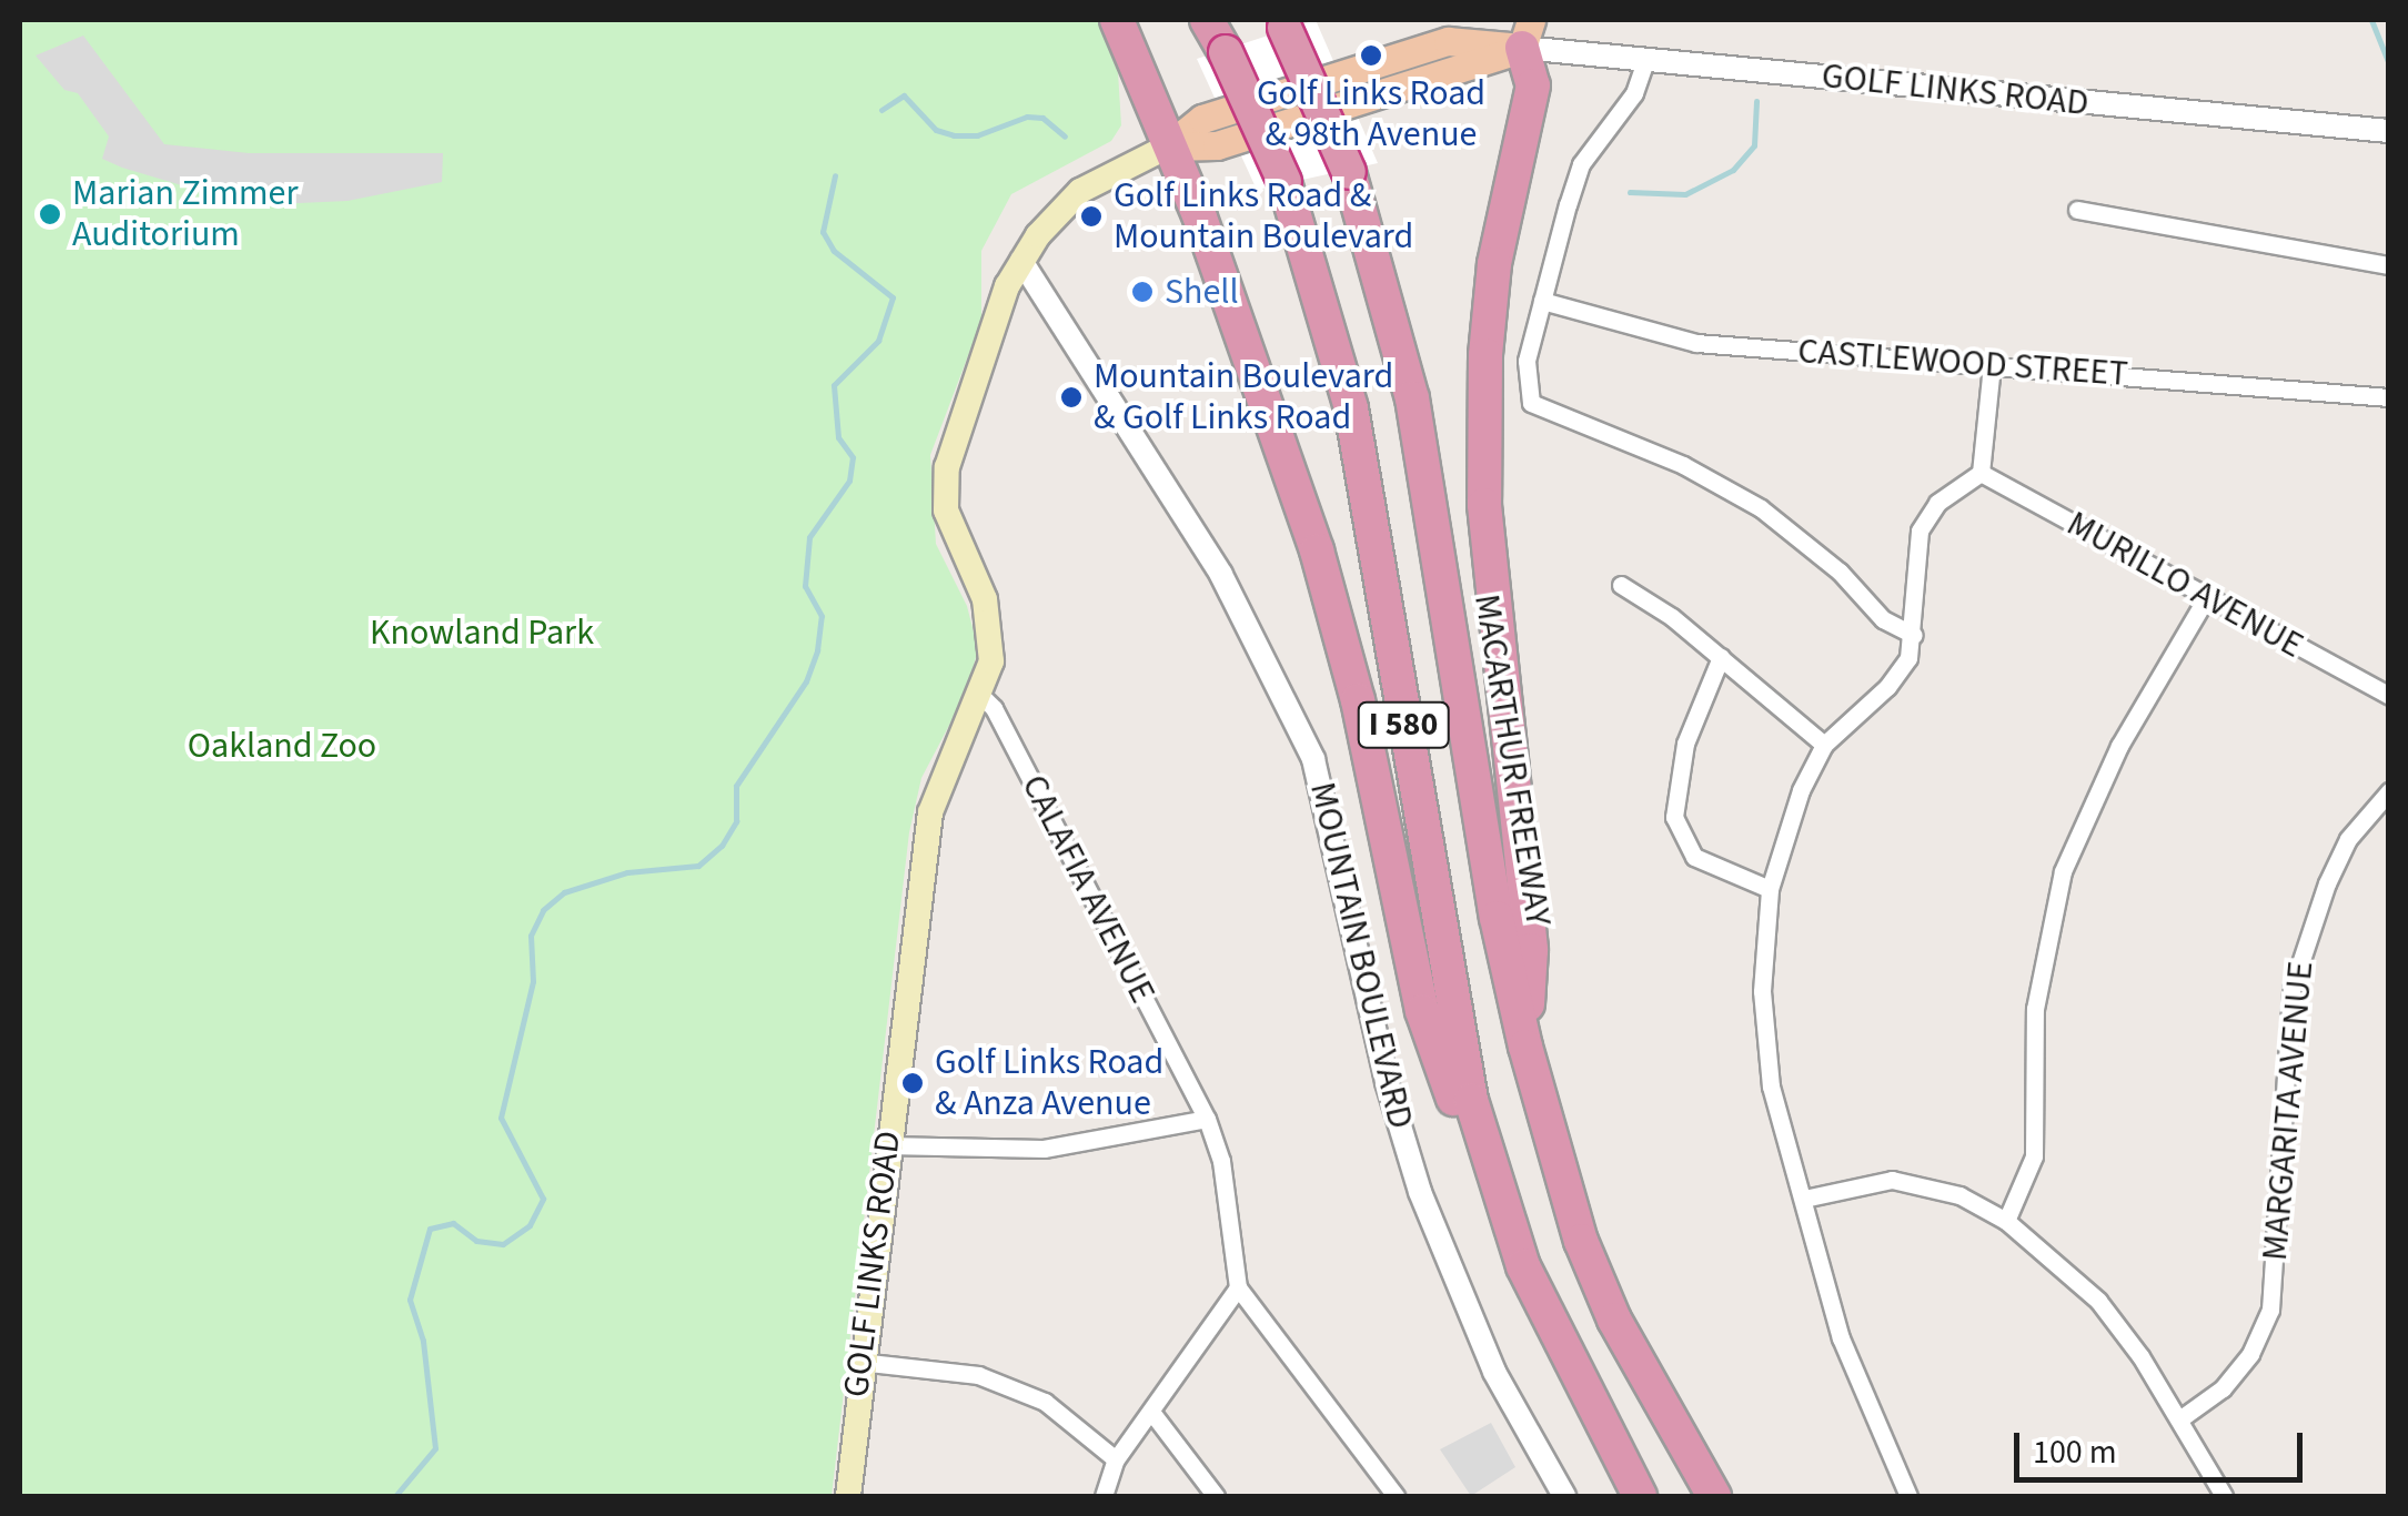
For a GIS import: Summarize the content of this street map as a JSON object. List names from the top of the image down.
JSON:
{
  "streets": {
    "highway": ["I 580", "MACARTHUR FREEWAY"],
    "main road": ["GOLF LINKS ROAD"],
    "street": [
      "CASTLEWOOD STREET",
      "MURILLO AVENUE",
      "CALAFIA AVENUE",
      "MOUNTAIN BOULEVARD",
      "MARGARITA AVENUE"
    ]
  },
  "crossings": [
    ["GOLF LINKS ROAD", "CALAFIA AVENUE"],
    ["GOLF LINKS ROAD", "MOUNTAIN BOULEVARD"]
  ],
  "parks": ["Knowland Park", "Oakland Zoo"],
  "places": [
    "Golf Links Road & 98th Avenue",
    "Marian Zimmer Auditorium",
    "Golf Links Road & Mountain Boulevard",
    "Shell",
    "Mountain Boulevard & Golf Links Road",
    "Golf Links Road & Anza Avenue"
  ],
  "scale_bar": "100 m"
}
